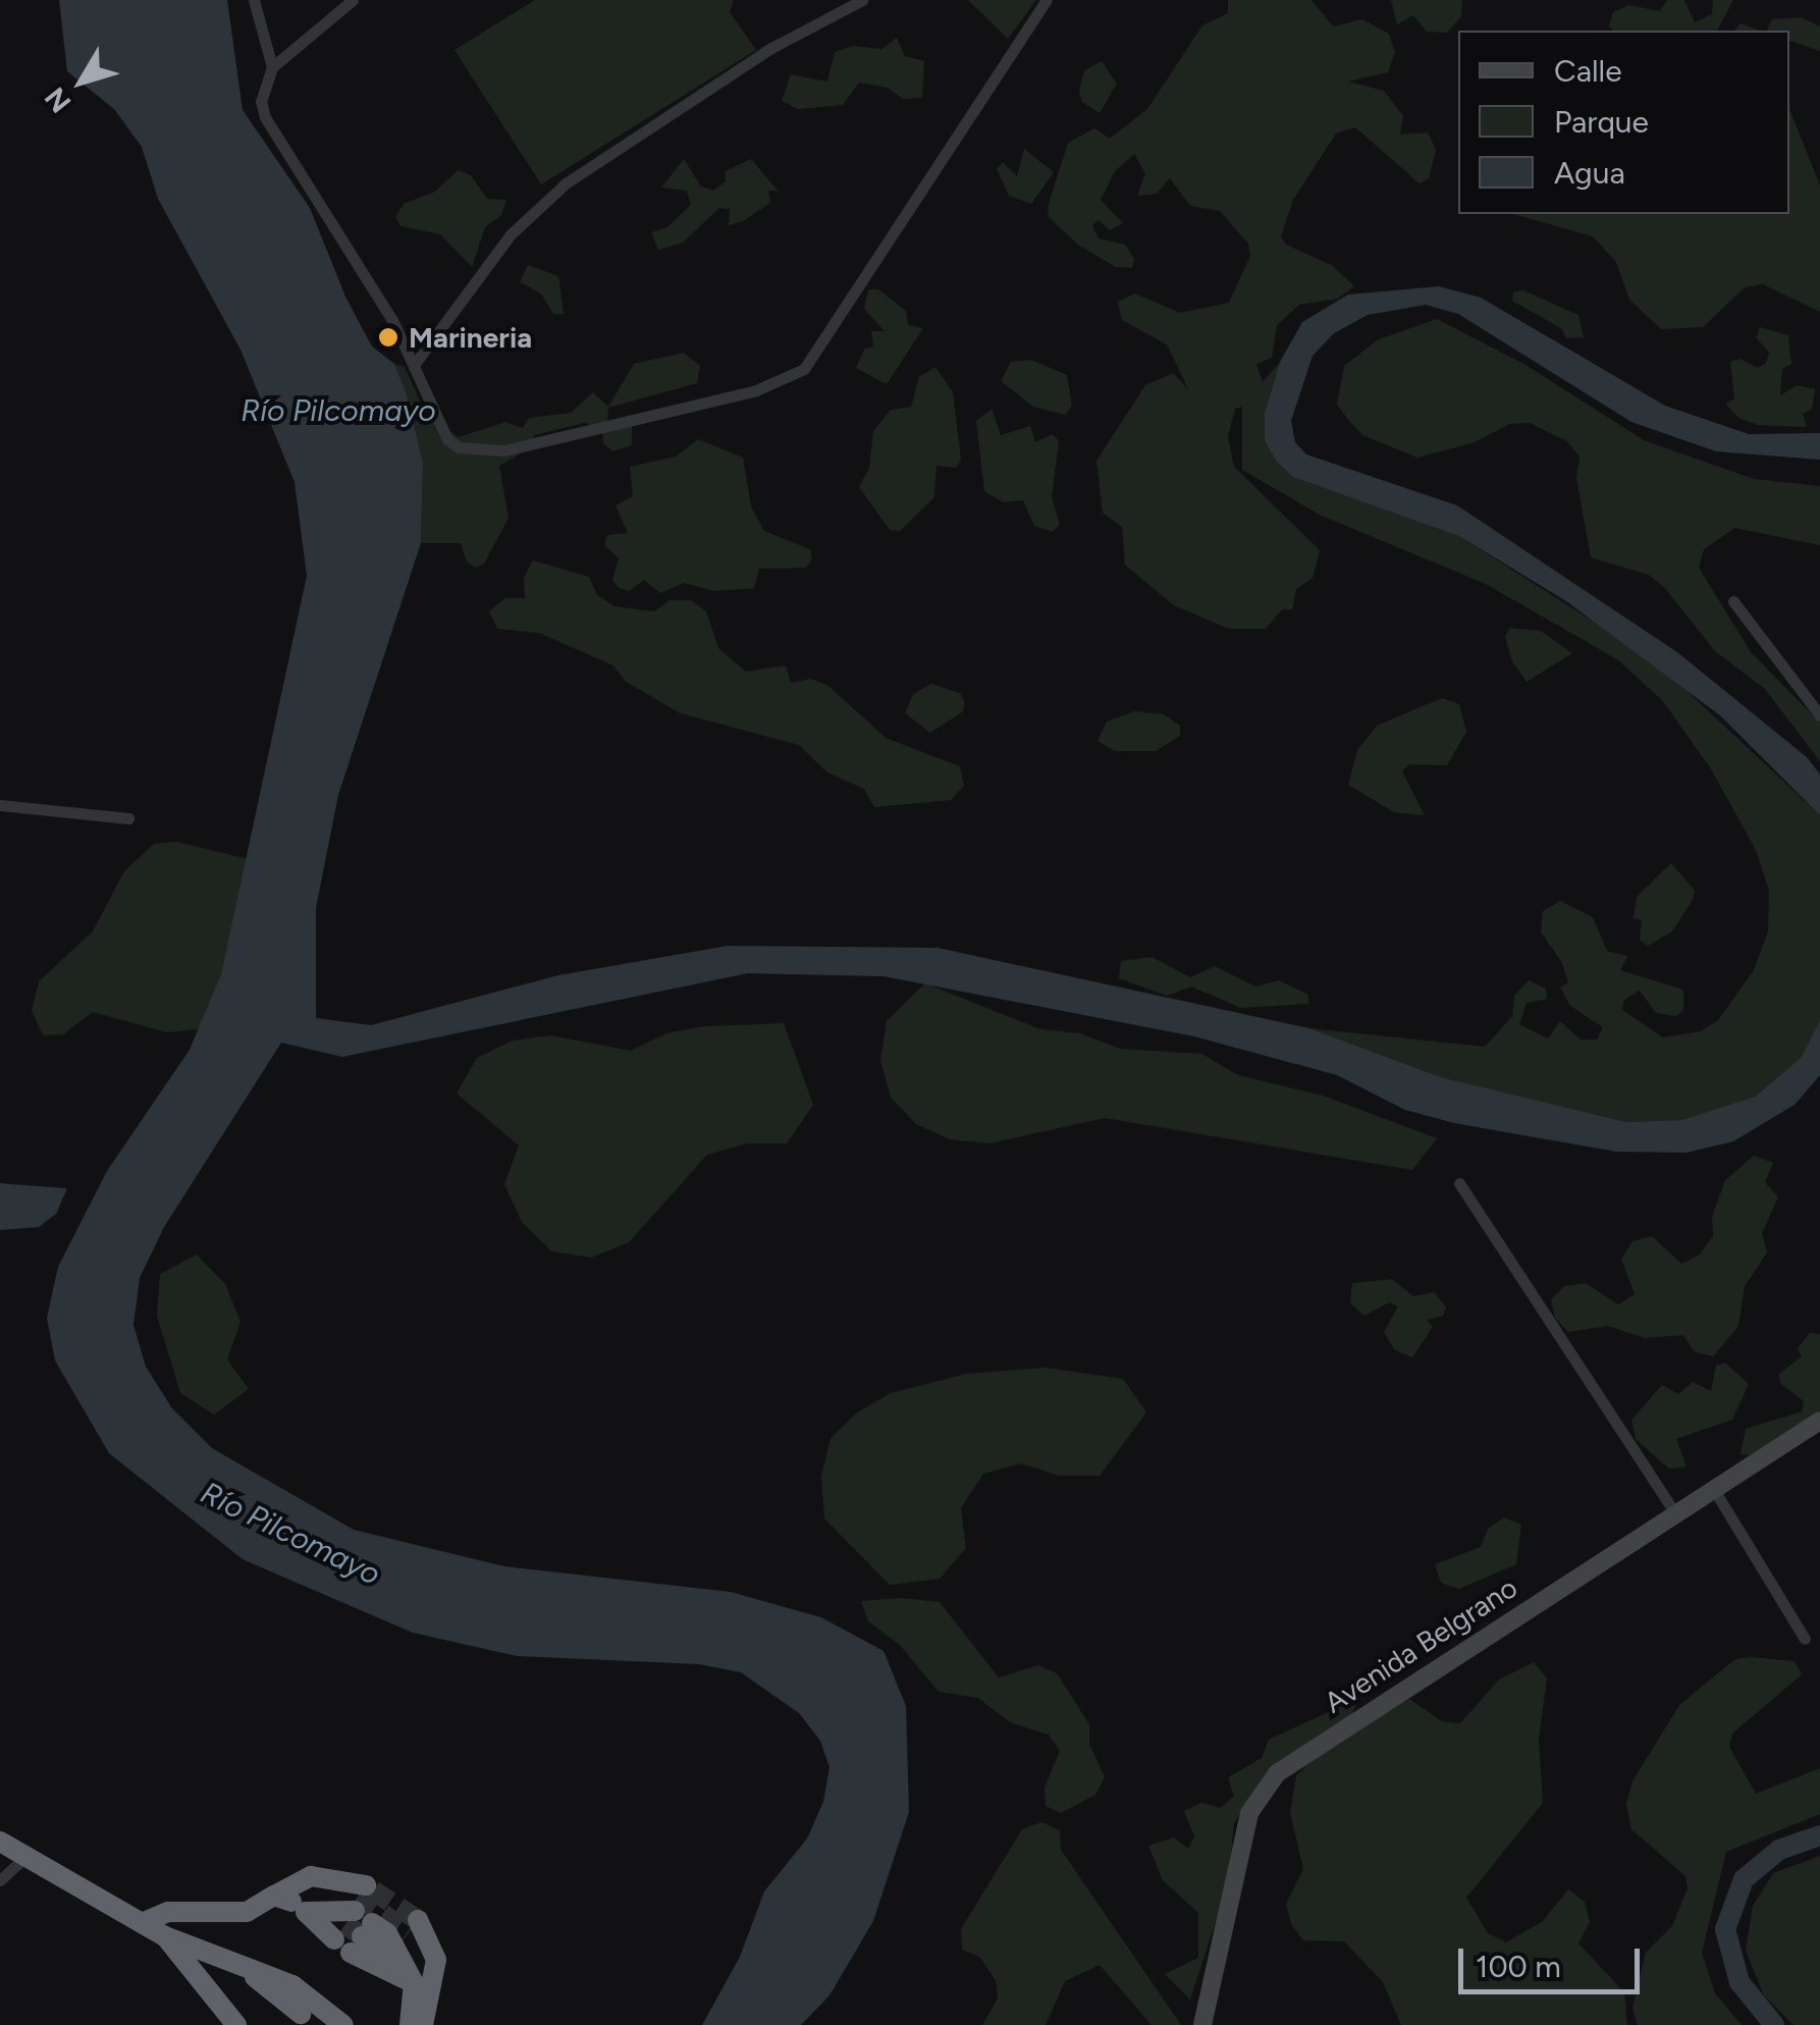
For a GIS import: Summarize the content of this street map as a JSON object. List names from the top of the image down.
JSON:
{
  "streets": {
    "street": ["Avenida Belgrano"]
  },
  "water": ["Río Pilcomayo"],
  "places": ["Marineria"],
  "legend": ["Calle", "Parque", "Agua"],
  "scale_bar": "100 m",
  "north": "bottom left"
}
